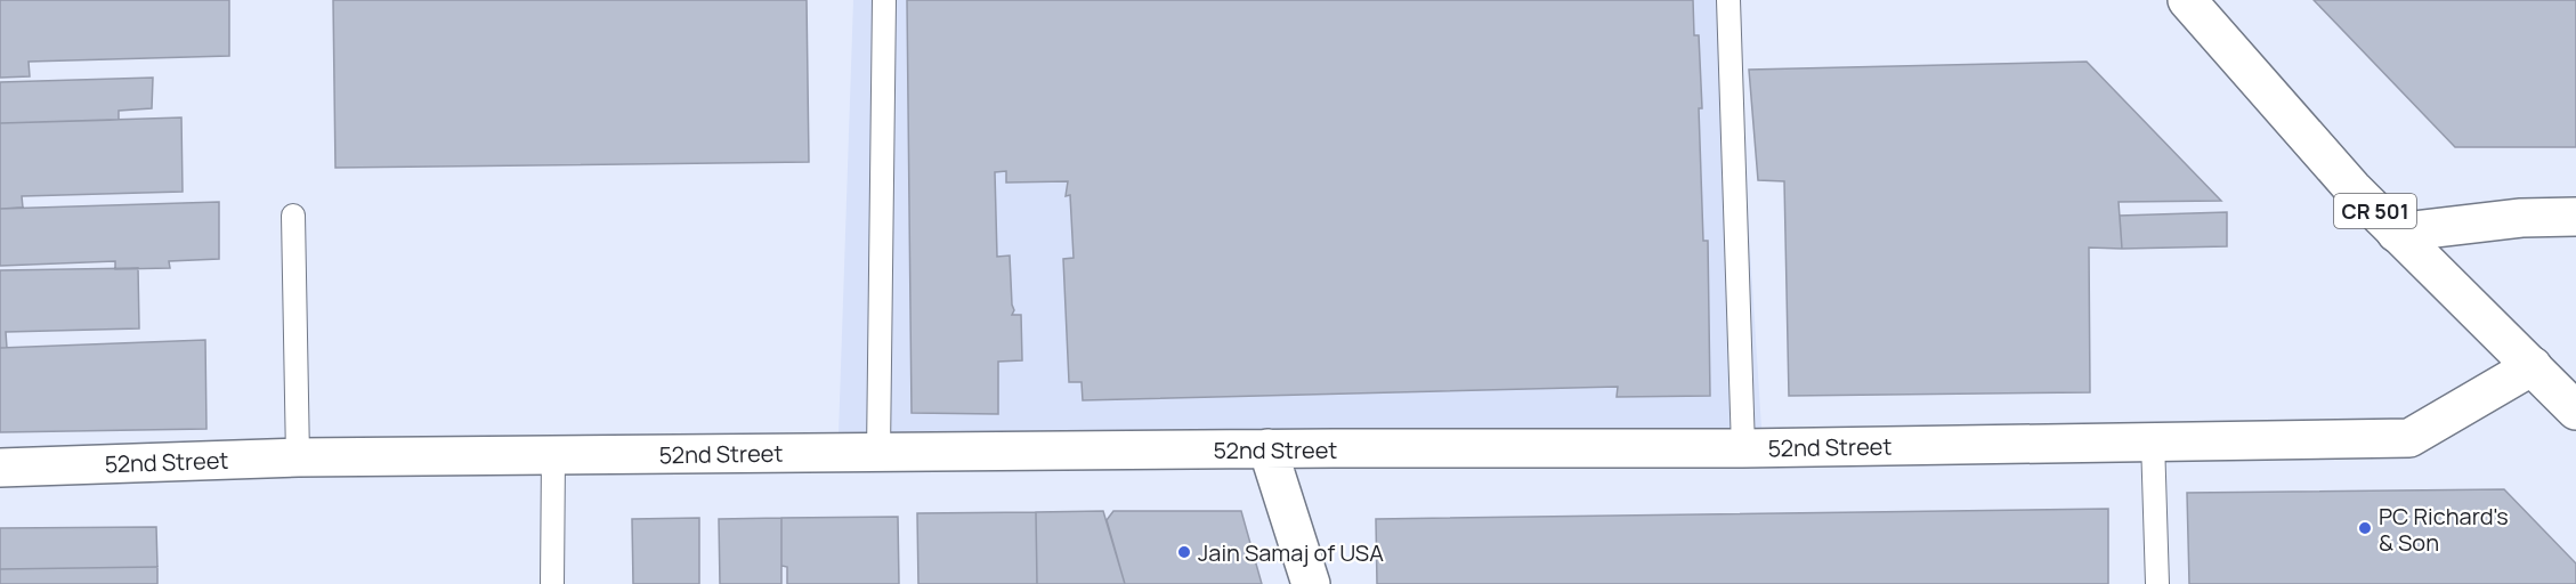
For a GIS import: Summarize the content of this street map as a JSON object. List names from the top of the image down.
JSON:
{
  "streets": {
    "street": ["CR 501", "52nd Street"]
  },
  "crossings": [
    ["CR 501", "52nd Street"]
  ],
  "places": ["PC Richard's & Son", "Jain Samaj of USA"]
}
